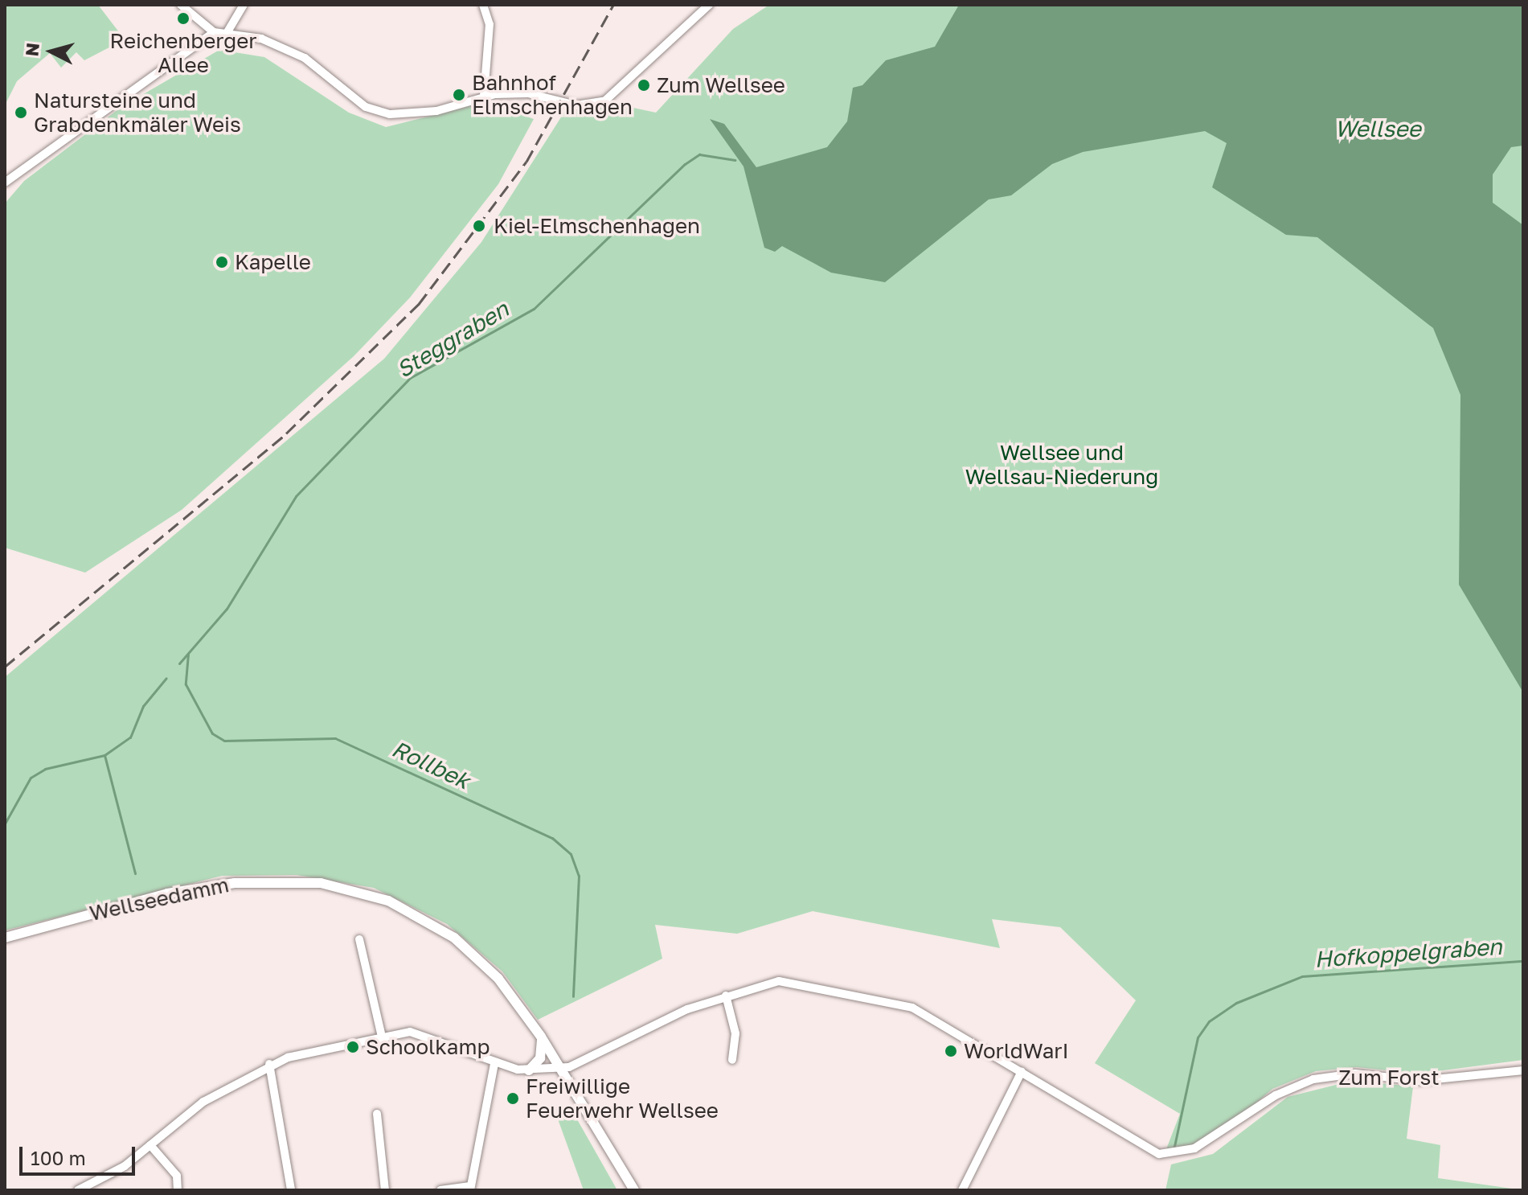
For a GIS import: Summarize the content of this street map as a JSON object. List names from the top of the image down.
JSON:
{
  "streets": {
    "main road": ["Wellseedamm"],
    "street": ["Zum Forst"]
  },
  "water": [
    "Wellsee",
    "Steggraben",
    "Rollbek",
    "Hofkoppelgraben"
  ],
  "parks": ["Wellsee und Wellsau-Niederung"],
  "places": [
    "Reichenberger Allee",
    "Zum Wellsee",
    "Bahnhof Elmschenhagen",
    "Natursteine und Grabdenkmäler Weis",
    "Kiel-Elmschenhagen",
    "Kapelle",
    "Schoolkamp",
    "WorldWarI",
    "Freiwillige Feuerwehr Wellsee"
  ],
  "scale_bar": "100 m",
  "north": "left"
}
